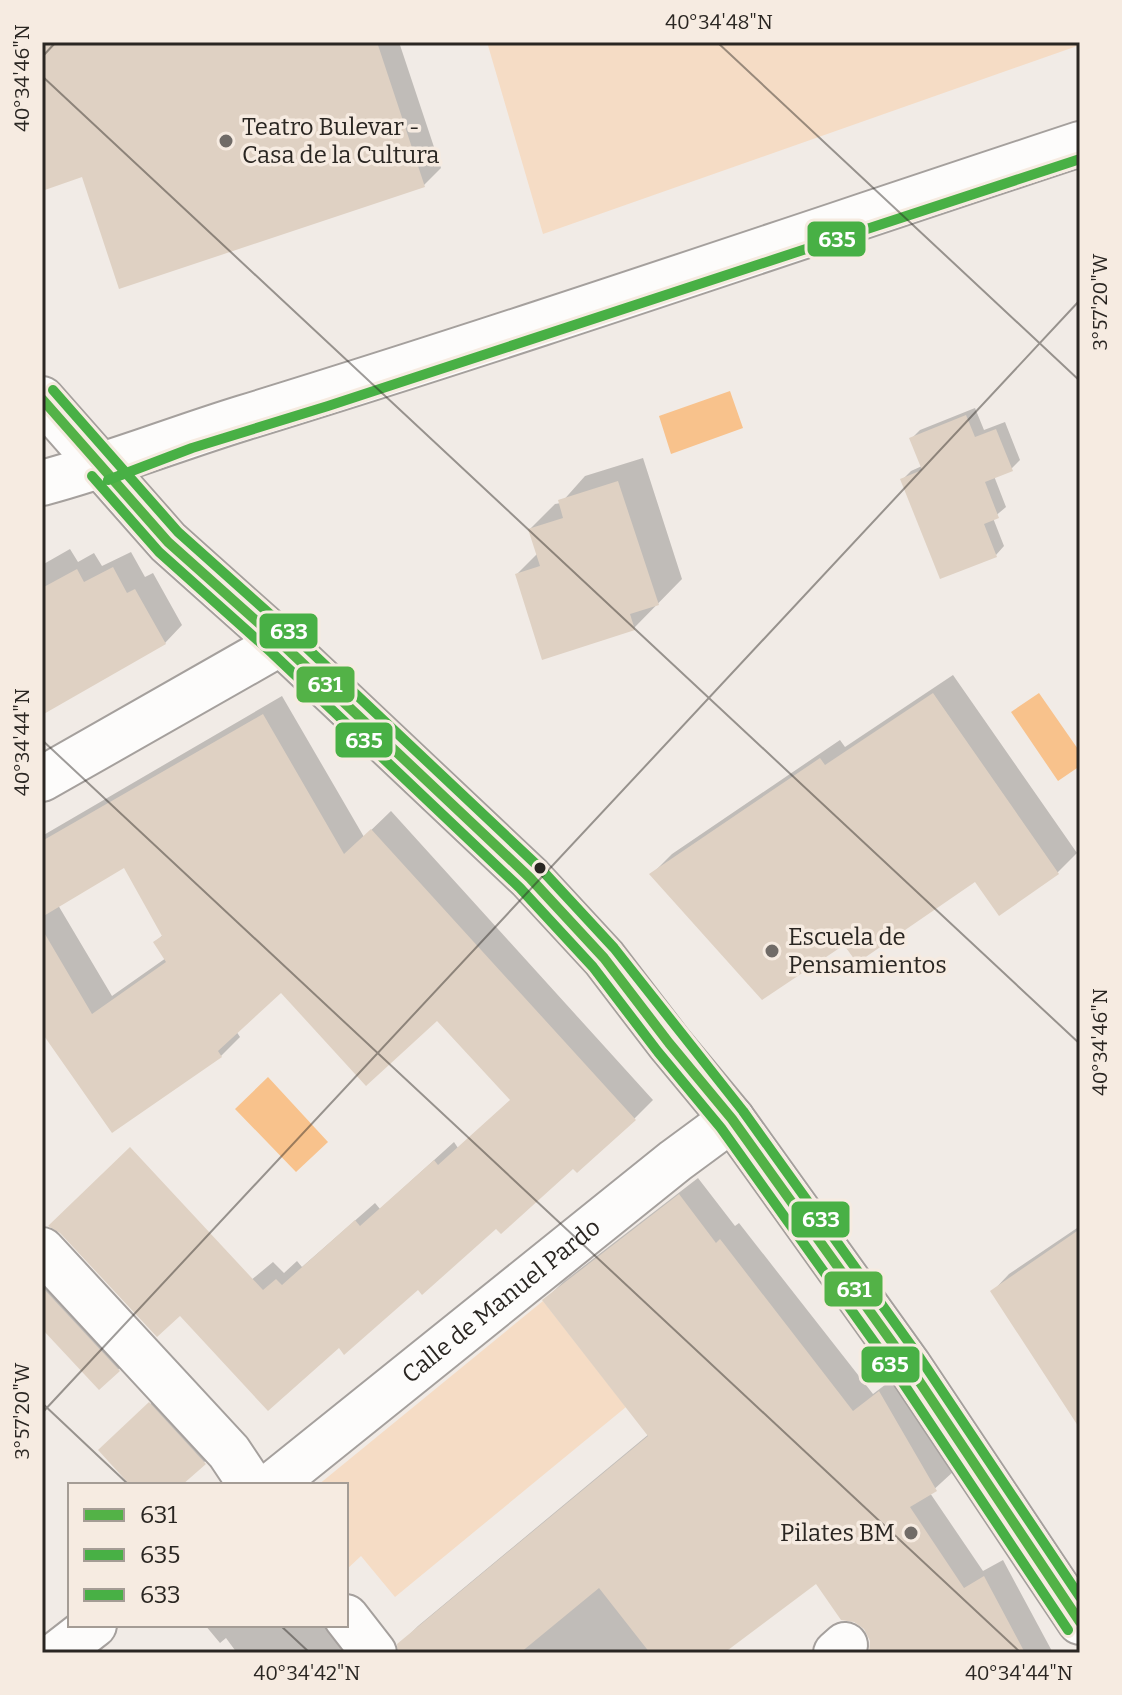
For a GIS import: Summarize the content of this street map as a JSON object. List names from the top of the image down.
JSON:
{
  "streets": {
    "street": ["Calle de Manuel Pardo"]
  },
  "places": ["Teatro Bulevar - Casa de la Cultura", "Escuela de Pensamientos", "Pilates BM"],
  "lines": ["transit line 635", "transit line 633", "transit line 631"],
  "legend": ["631", "635", "633"],
  "coordinates": [
    "40°34'48\"N",
    "40°34'46\"N",
    "3°57'20\"W",
    "40°34'44\"N",
    "40°34'42\"N"
  ]
}
